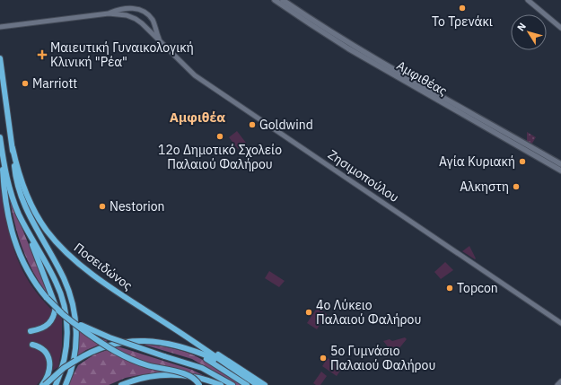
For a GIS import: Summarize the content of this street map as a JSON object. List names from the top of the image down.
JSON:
{
  "streets": {
    "highway": ["Ποσειδώνος"],
    "main road": ["Αμφιθέας"],
    "street": ["Ζησιμοπούλου"]
  },
  "districts": ["Αμφιθέα"],
  "places": {
    "other": [
      "Το Τρενάκι",
      "Marriott",
      "Goldwind",
      "12ο Δημοτικό Σχολείο Παλαιού Φαλήρου",
      "Αγία Κυριακή",
      "Αλκηστη",
      "Nestorion",
      "Topcon",
      "4ο Λύκειο Παλαιού Φαλήρου",
      "5ο Γυμνάσιο Παλαιού Φαλήρου"
    ],
    "health": ["Μαιευτική Γυναικολογική Κλινική \"Ρέα\""]
  },
  "north": "top left"
}
